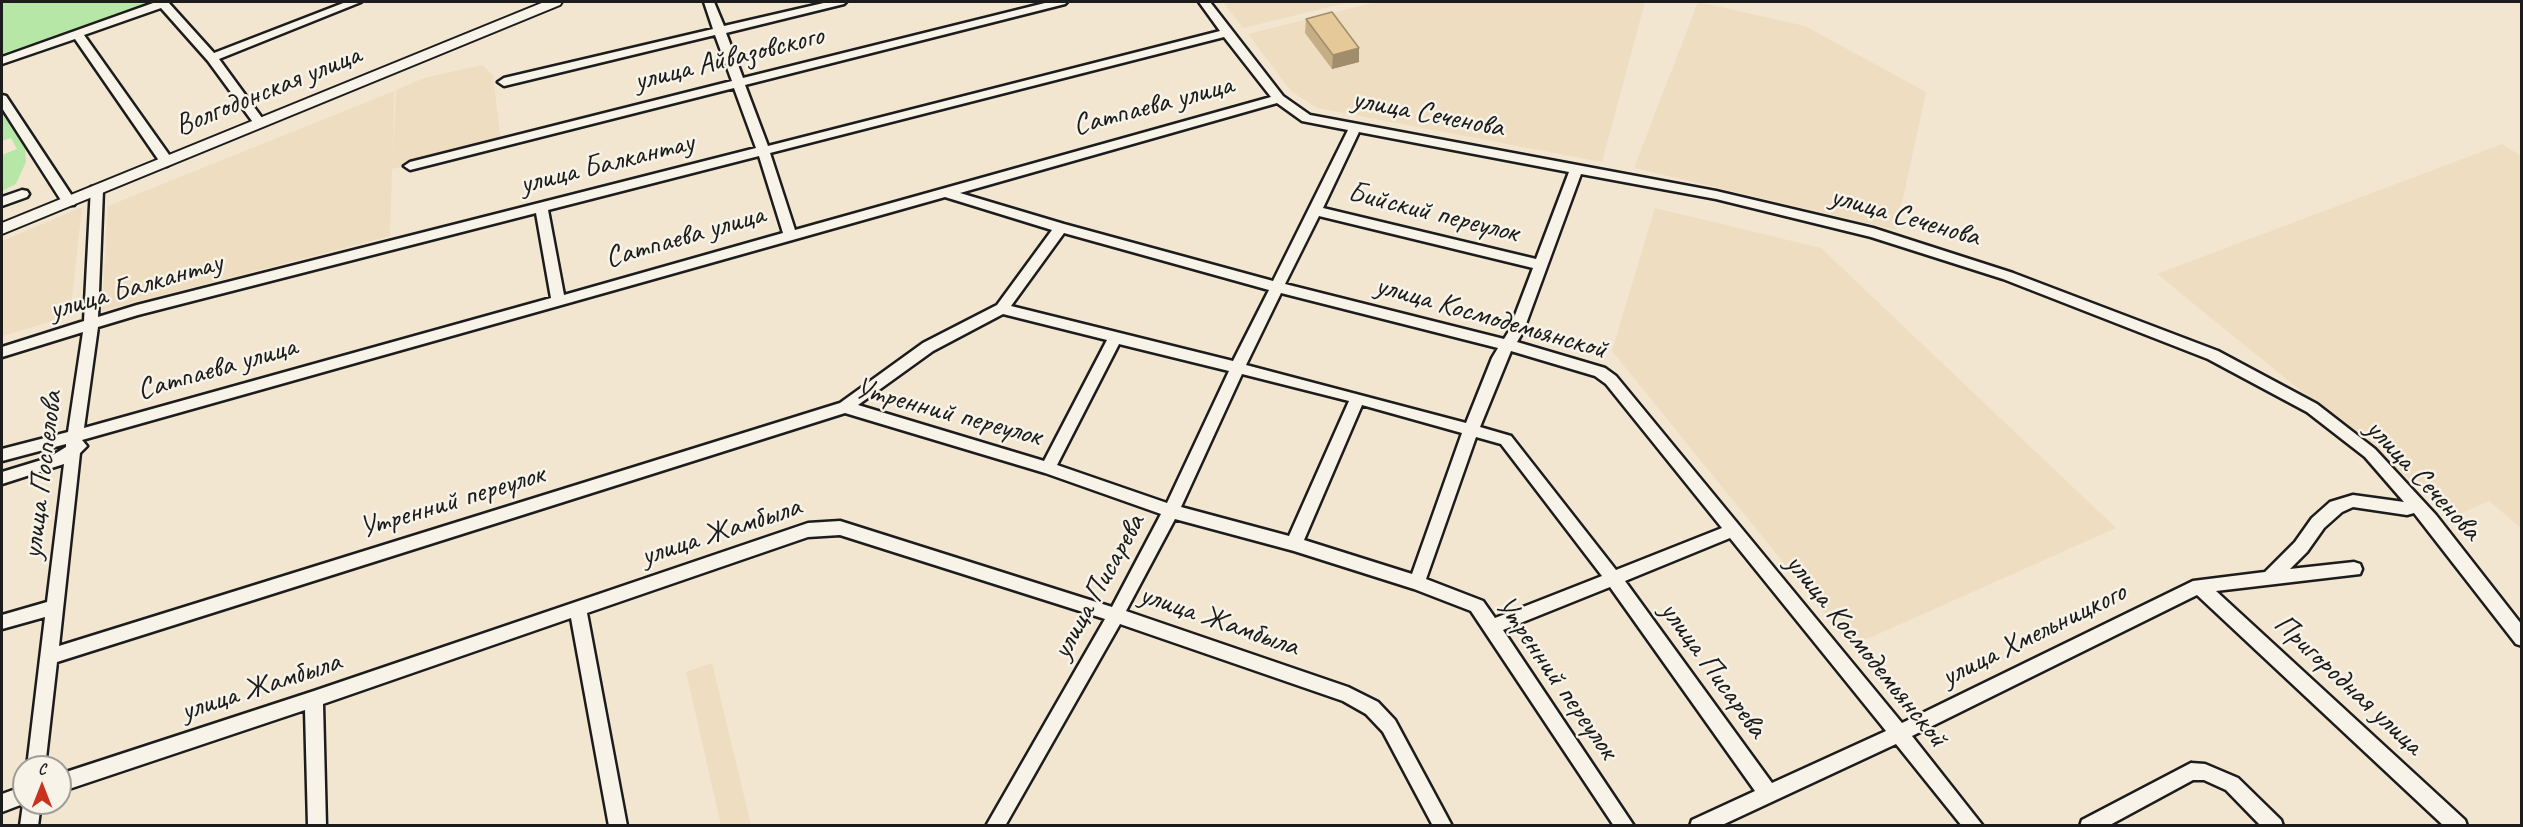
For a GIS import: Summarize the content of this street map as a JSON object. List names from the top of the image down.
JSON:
{
  "streets": {
    "main road": ["Волгодонская улица"],
    "street": [
      "улица Айвазовского",
      "Сатпаева улица",
      "улица Сеченова",
      "улица Балкантау",
      "Бийский переулок",
      "улица Космодемьянской",
      "Утренний переулок",
      "улица Поспелова",
      "улица Жамбыла",
      "улица Писарева",
      "улица Хмельницкого",
      "Пригородная улица"
    ]
  },
  "crossings": [
    ["Волгодонская улица", "улица Поспелова"],
    ["Сатпаева улица", "улица Сеченова"],
    ["Сатпаева улица", "улица Космодемьянской"],
    ["Сатпаева улица", "улица Поспелова"],
    ["улица Сеченова", "улица Балкантау"],
    ["улица Сеченова", "улица Писарева"],
    ["улица Балкантау", "улица Поспелова"],
    ["Бийский переулок", "улица Писарева"],
    ["улица Космодемьянской", "улица Писарева"],
    ["улица Космодемьянской", "улица Хмельницкого"],
    ["Утренний переулок", "улица Поспелова"],
    ["Утренний переулок", "улица Писарева"],
    ["улица Жамбыла", "улица Писарева"],
    ["улица Писарева", "улица Хмельницкого"],
    ["улица Хмельницкого", "Пригородная улица"]
  ],
  "north": "top"
}
